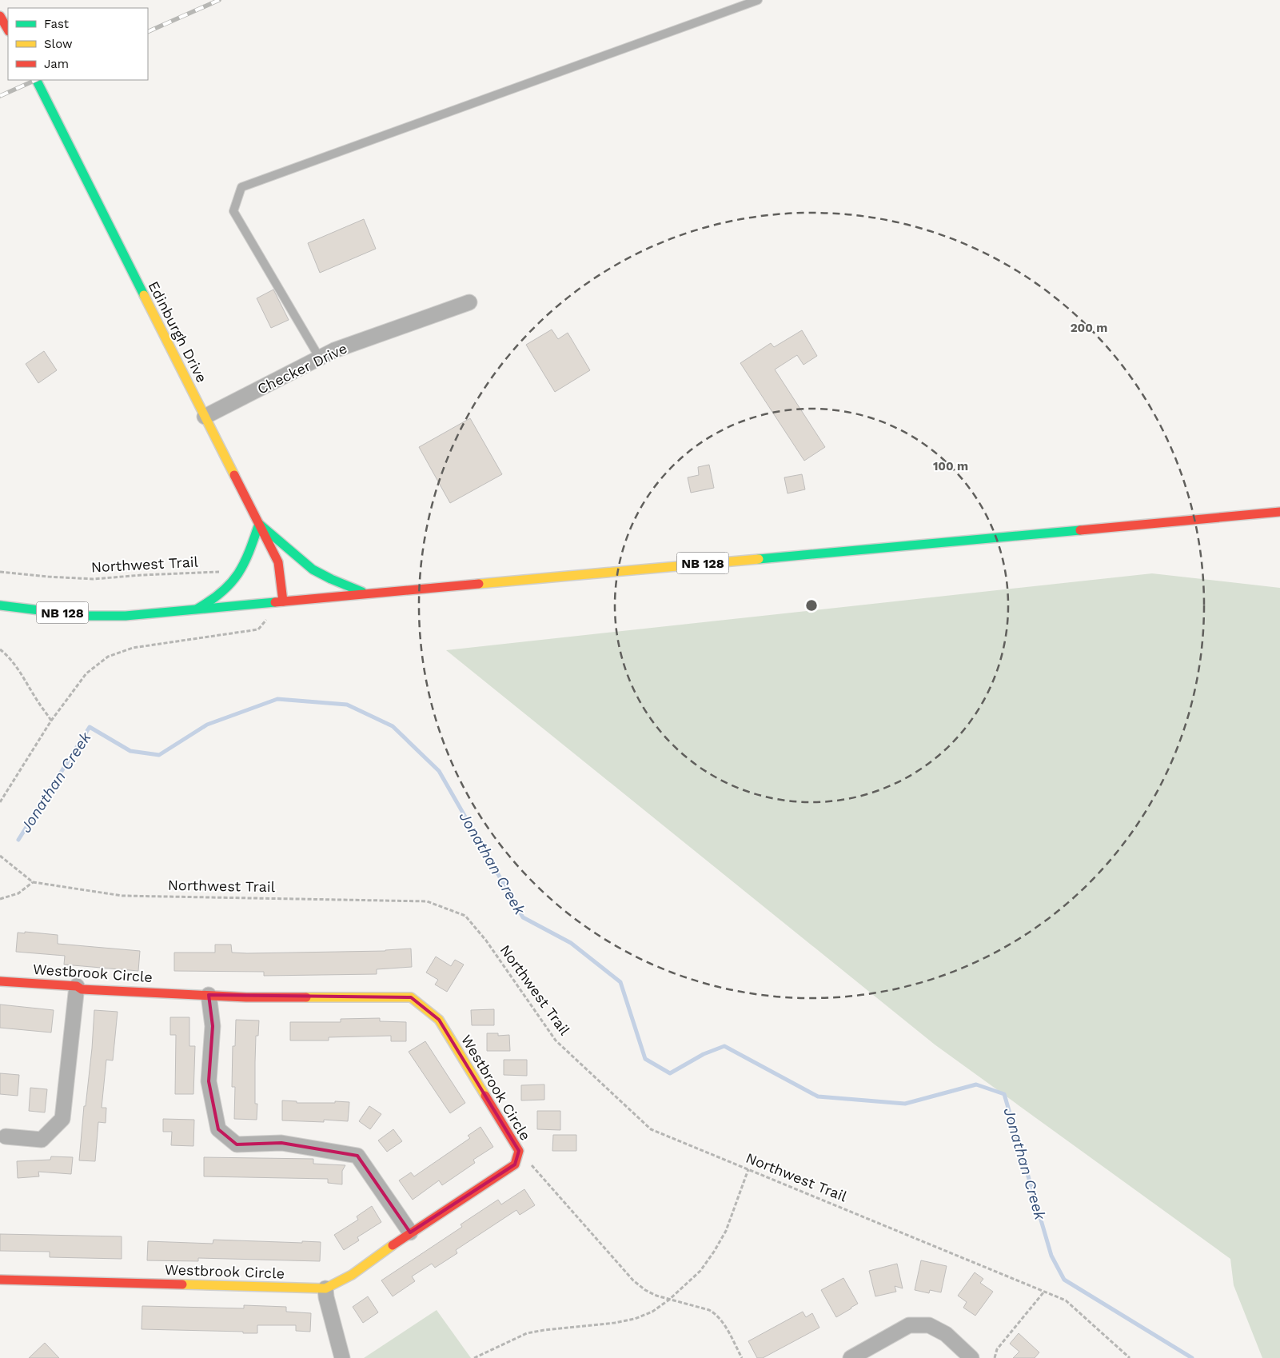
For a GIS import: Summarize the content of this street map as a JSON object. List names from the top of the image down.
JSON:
{
  "streets": {
    "street": [
      "Edinburgh Drive",
      "Checker Drive",
      "NB 128",
      "Westbrook Circle"
    ],
    "path": ["Northwest Trail"]
  },
  "crossings": [
    ["Edinburgh Drive", "Checker Drive"],
    ["Edinburgh Drive", "NB 128"]
  ],
  "water": ["Jonathan Creek"],
  "legend": ["Fast", "Slow", "Jam"],
  "rings": ["200 m", "100 m"]
}
